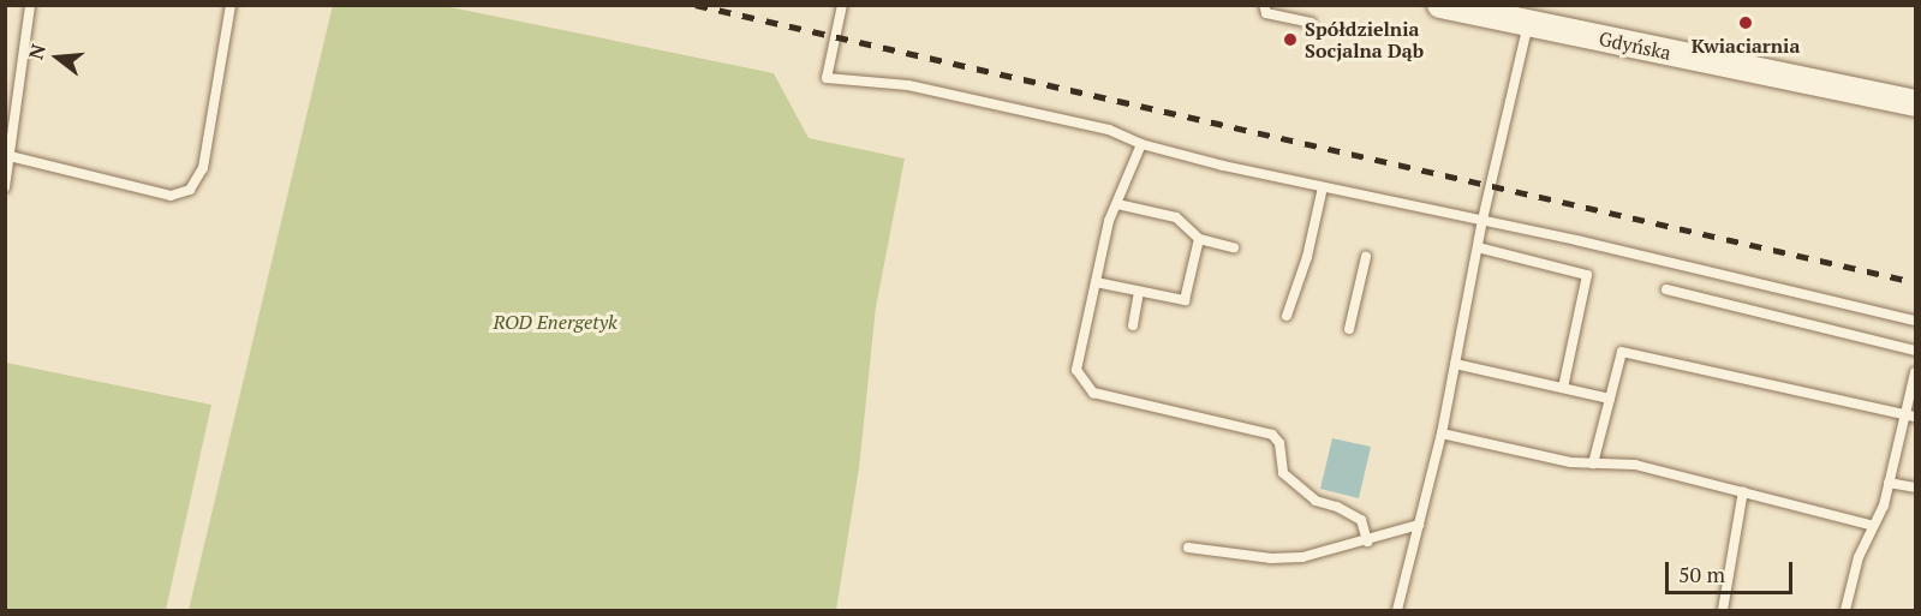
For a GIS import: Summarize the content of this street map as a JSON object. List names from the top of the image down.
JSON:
{
  "streets": {
    "main road": ["Gdyńska"]
  },
  "parks": ["ROD Energetyk"],
  "places": ["Kwiaciarnia", "Spółdzielnia Socjalna Dąb"],
  "scale_bar": "50 m",
  "north": "left"
}
